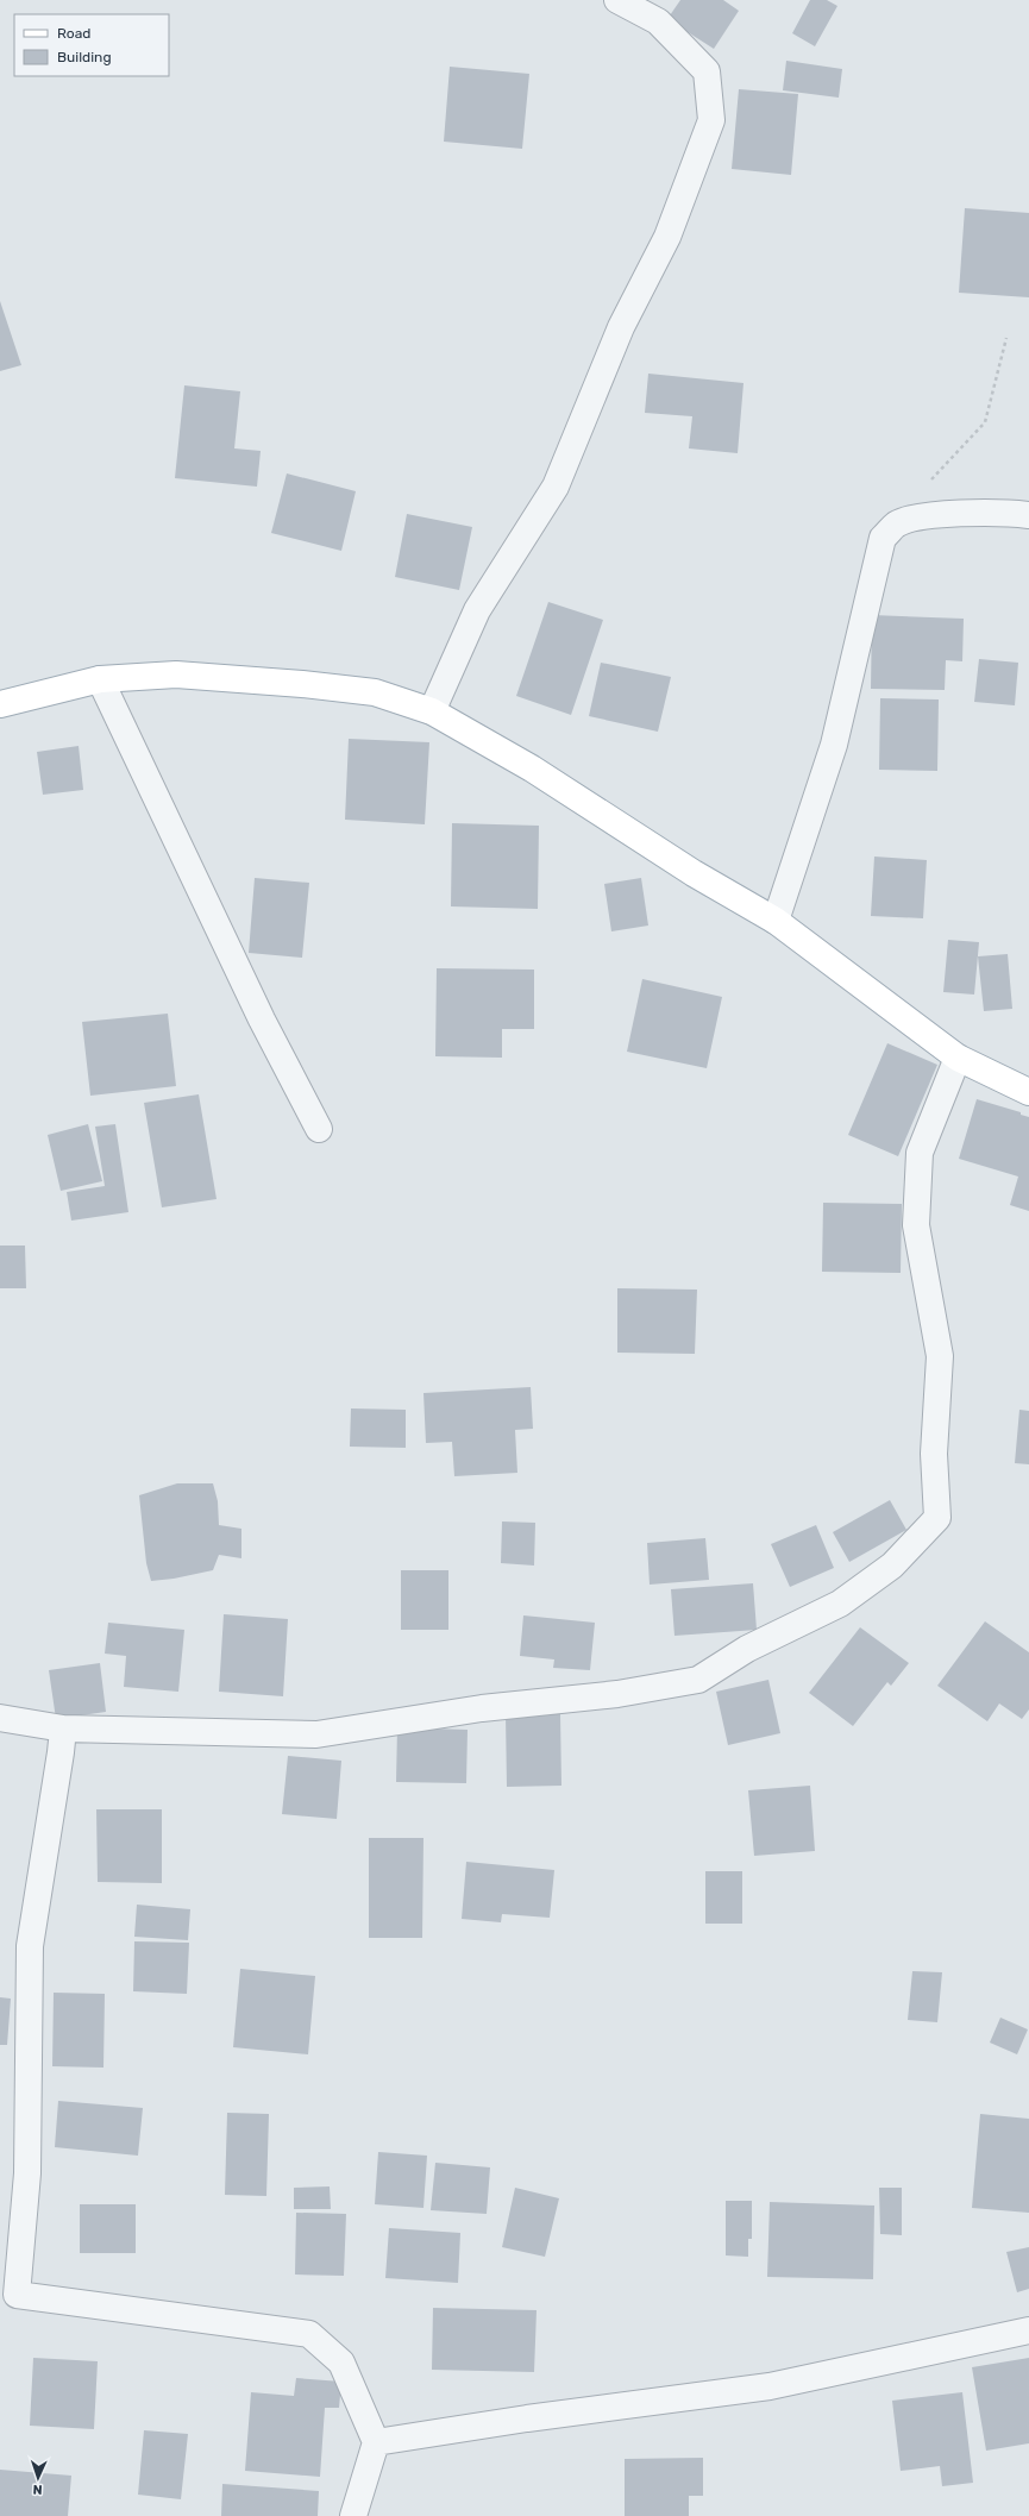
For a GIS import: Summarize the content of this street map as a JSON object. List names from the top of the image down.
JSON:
{
  "legend": ["Road", "Building"],
  "north": "bottom"
}
